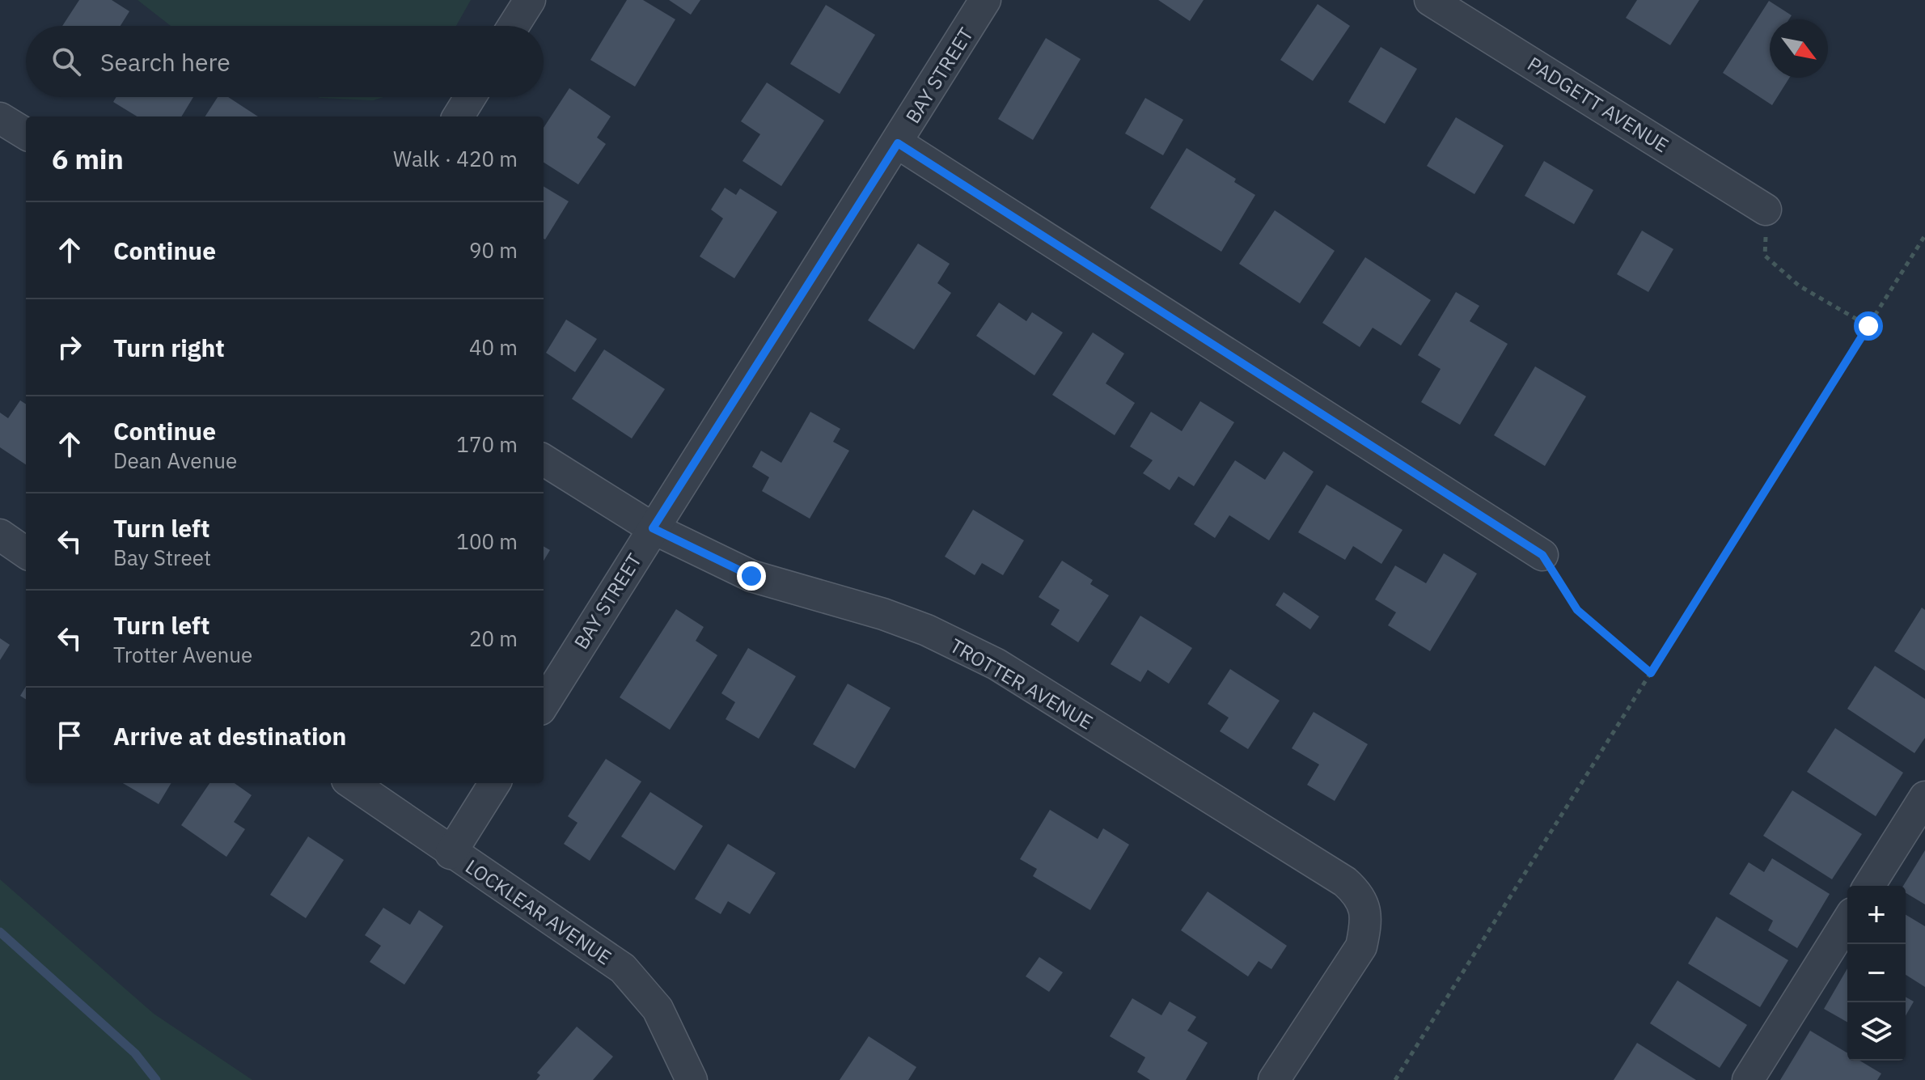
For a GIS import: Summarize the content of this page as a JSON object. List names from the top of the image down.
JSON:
{
  "streets": {
    "street": [
      "BAY STREET",
      "PADGETT AVENUE",
      "TROTTER AVENUE",
      "LOCKLEAR AVENUE"
    ]
  },
  "crossings": [
    ["BAY STREET", "TROTTER AVENUE"]
  ],
  "north": "bottom right",
  "page": {
    "search": "Search here",
    "heading": ["6 min", "Walk · 420 m"],
    "list": [
      ["Continue", "90 m"],
      ["Turn right", "40 m"],
      ["Continue", "Dean Avenue", "170 m"],
      ["Turn left", "Bay Street", "100 m"],
      ["Turn left", "Trotter Avenue", "20 m"],
      "Arrive at destination"
    ],
    "map_buttons": ["+", "−"]
  }
}
